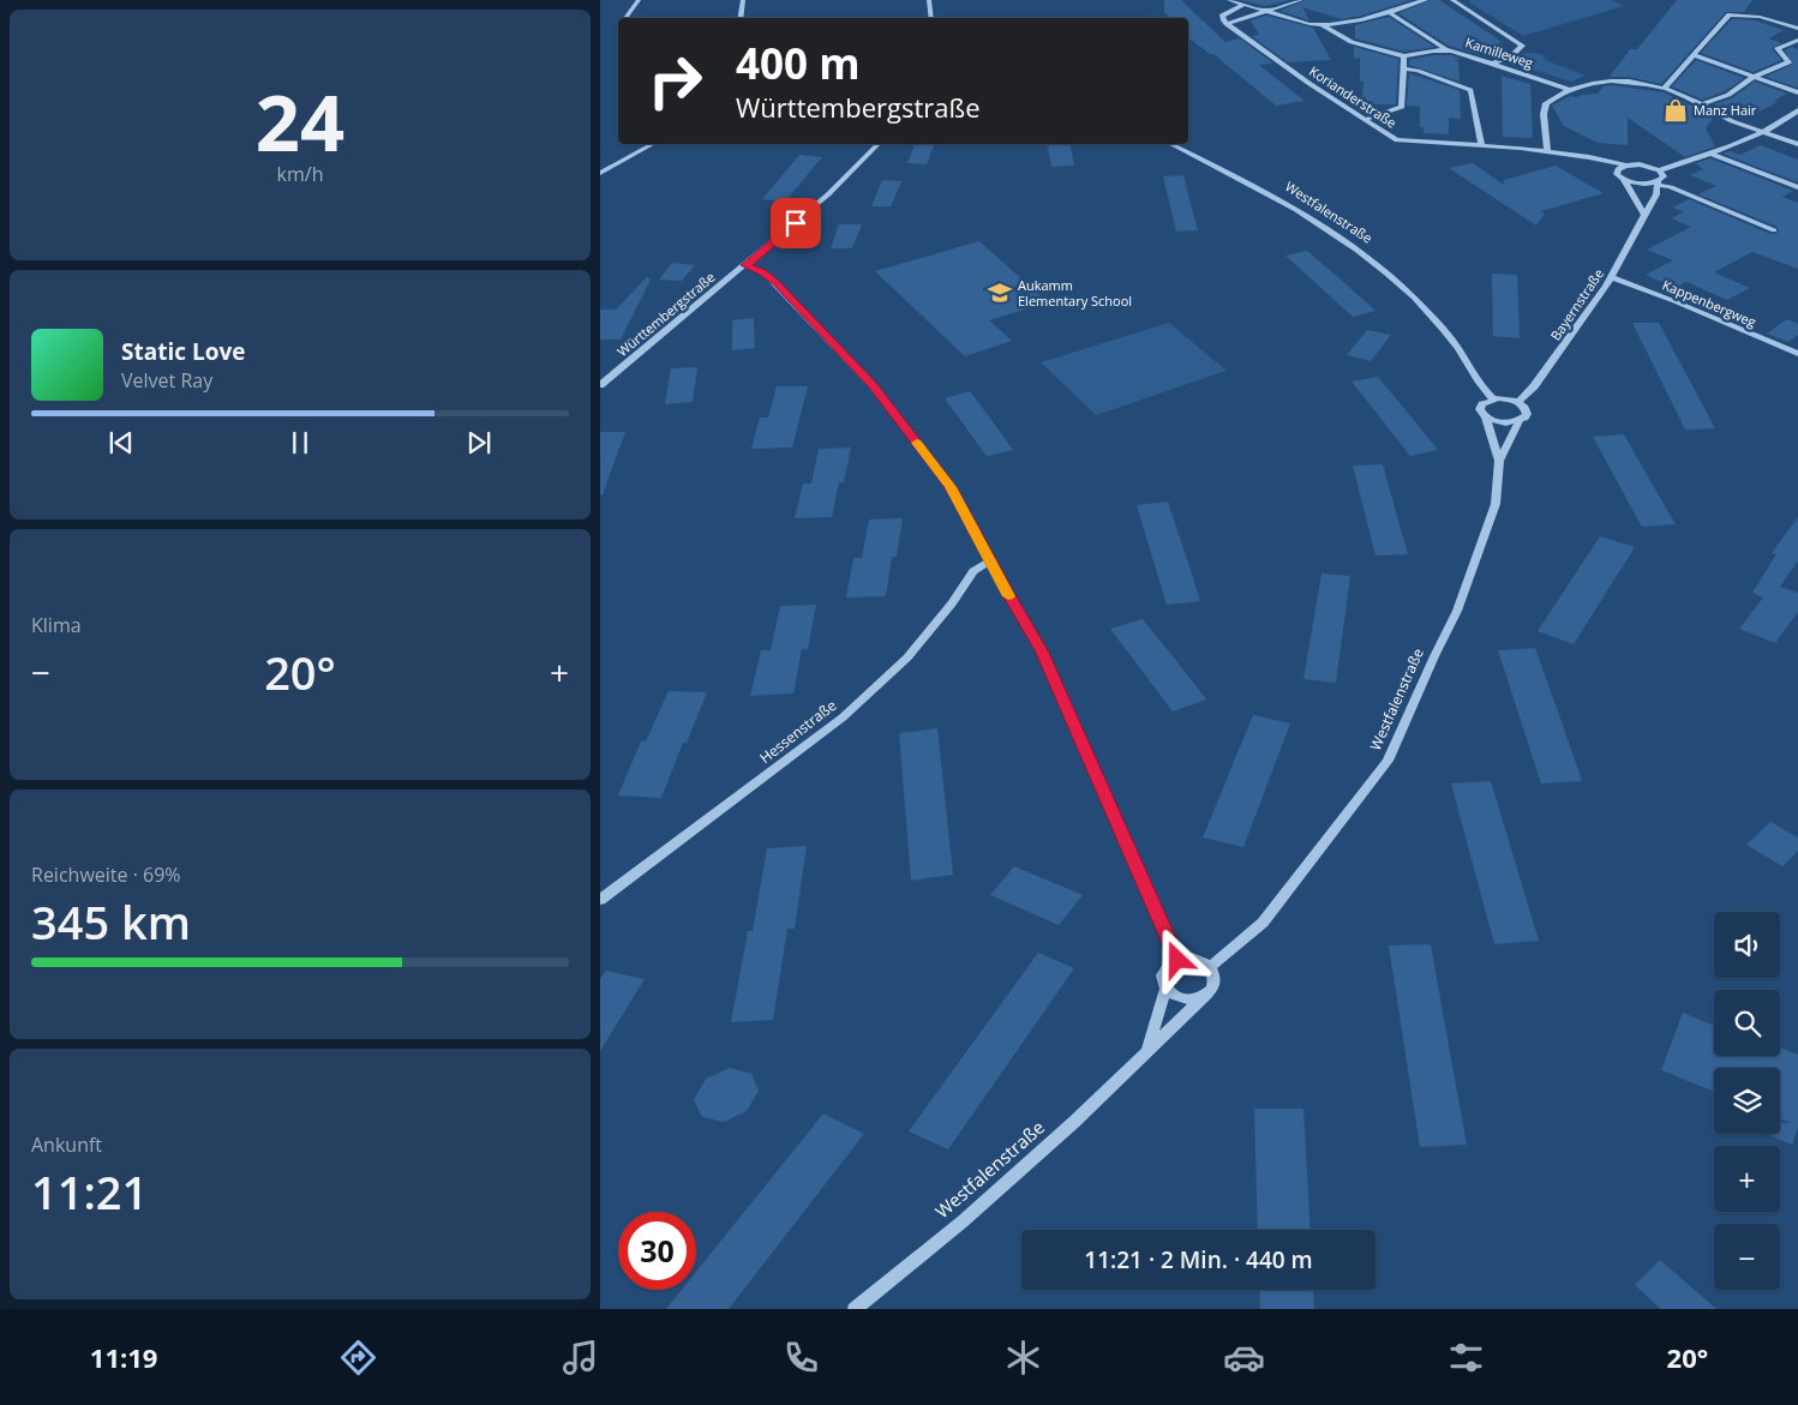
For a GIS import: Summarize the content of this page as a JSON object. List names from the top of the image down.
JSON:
{
  "streets": {
    "street": [
      "Kamilleweg",
      "Korianderstraße",
      "Westfalenstraße",
      "Kappenbergweg",
      "Bayernstraße",
      "Württembergstraße",
      "Hessenstraße"
    ]
  },
  "crossings": [
    ["Kappenbergweg", "Bayernstraße"]
  ],
  "places": {
    "shop": ["Manz Hair"],
    "school or university": ["Aukamm Elementary School"]
  },
  "page": {
    "tile": [
      ["24", "km/h"],
      "Klima",
      ["Reichweite · 69%", "345 km"],
      ["Ankunft", "11:21"]
    ],
    "turn": ["400 m", "Württembergstraße"],
    "song": ["Static Love", "Velvet Ray"],
    "heat": ["−", "20°", "+"],
    "map_buttons": ["+", "−"],
    "limit": "30",
    "trip": "11:21 · 2 Min. · 440 m",
    "tabs": ["11:19", "20°"]
  }
}
